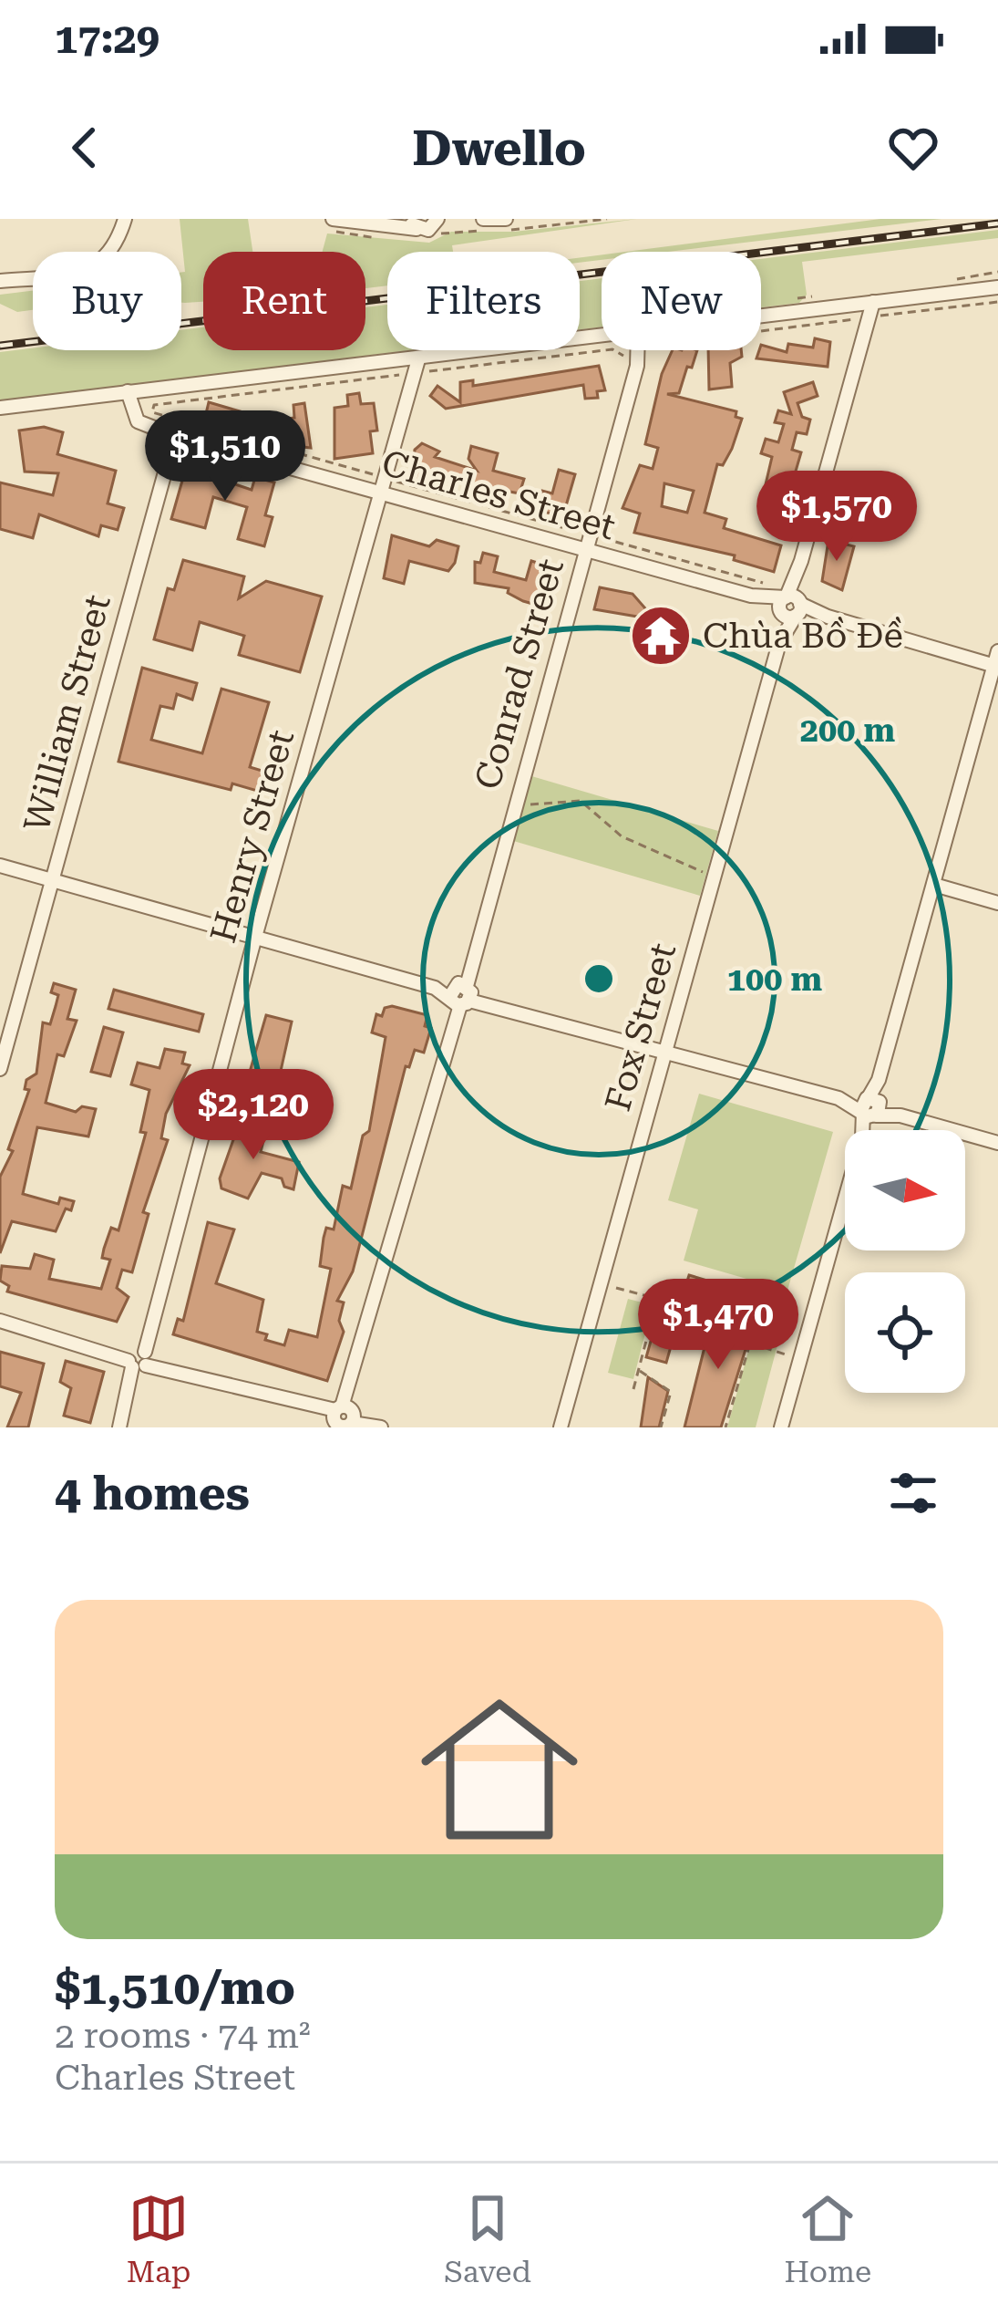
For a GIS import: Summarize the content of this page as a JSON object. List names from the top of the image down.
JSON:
{
  "streets": {
    "street": [
      "Charles Street",
      "Conrad Street",
      "William Street",
      "Henry Street",
      "Fox Street"
    ]
  },
  "crossings": [
    ["Charles Street", "Conrad Street"],
    ["Charles Street", "William Street"],
    ["Charles Street", "Henry Street"],
    ["Charles Street", "Fox Street"]
  ],
  "places": {
    "temple": ["Chùa Bồ Đề"]
  },
  "north": "right",
  "page": {
    "status": "17:29",
    "header": "Dwello",
    "chip": [
      "Buy",
      "Rent",
      "Filters",
      "New"
    ],
    "price": [
      "$1,510",
      "$1,570",
      "$2,120",
      "$1,470"
    ],
    "heading": "4 homes",
    "list": [
      {
        "name": "$1,510/mo",
        "note": "2 rooms · 74 m² · Charles Street"
      }
    ],
    "tabs": ["Map", "Saved", "Home"]
  },
  "rings": ["200 m", "100 m"]
}
